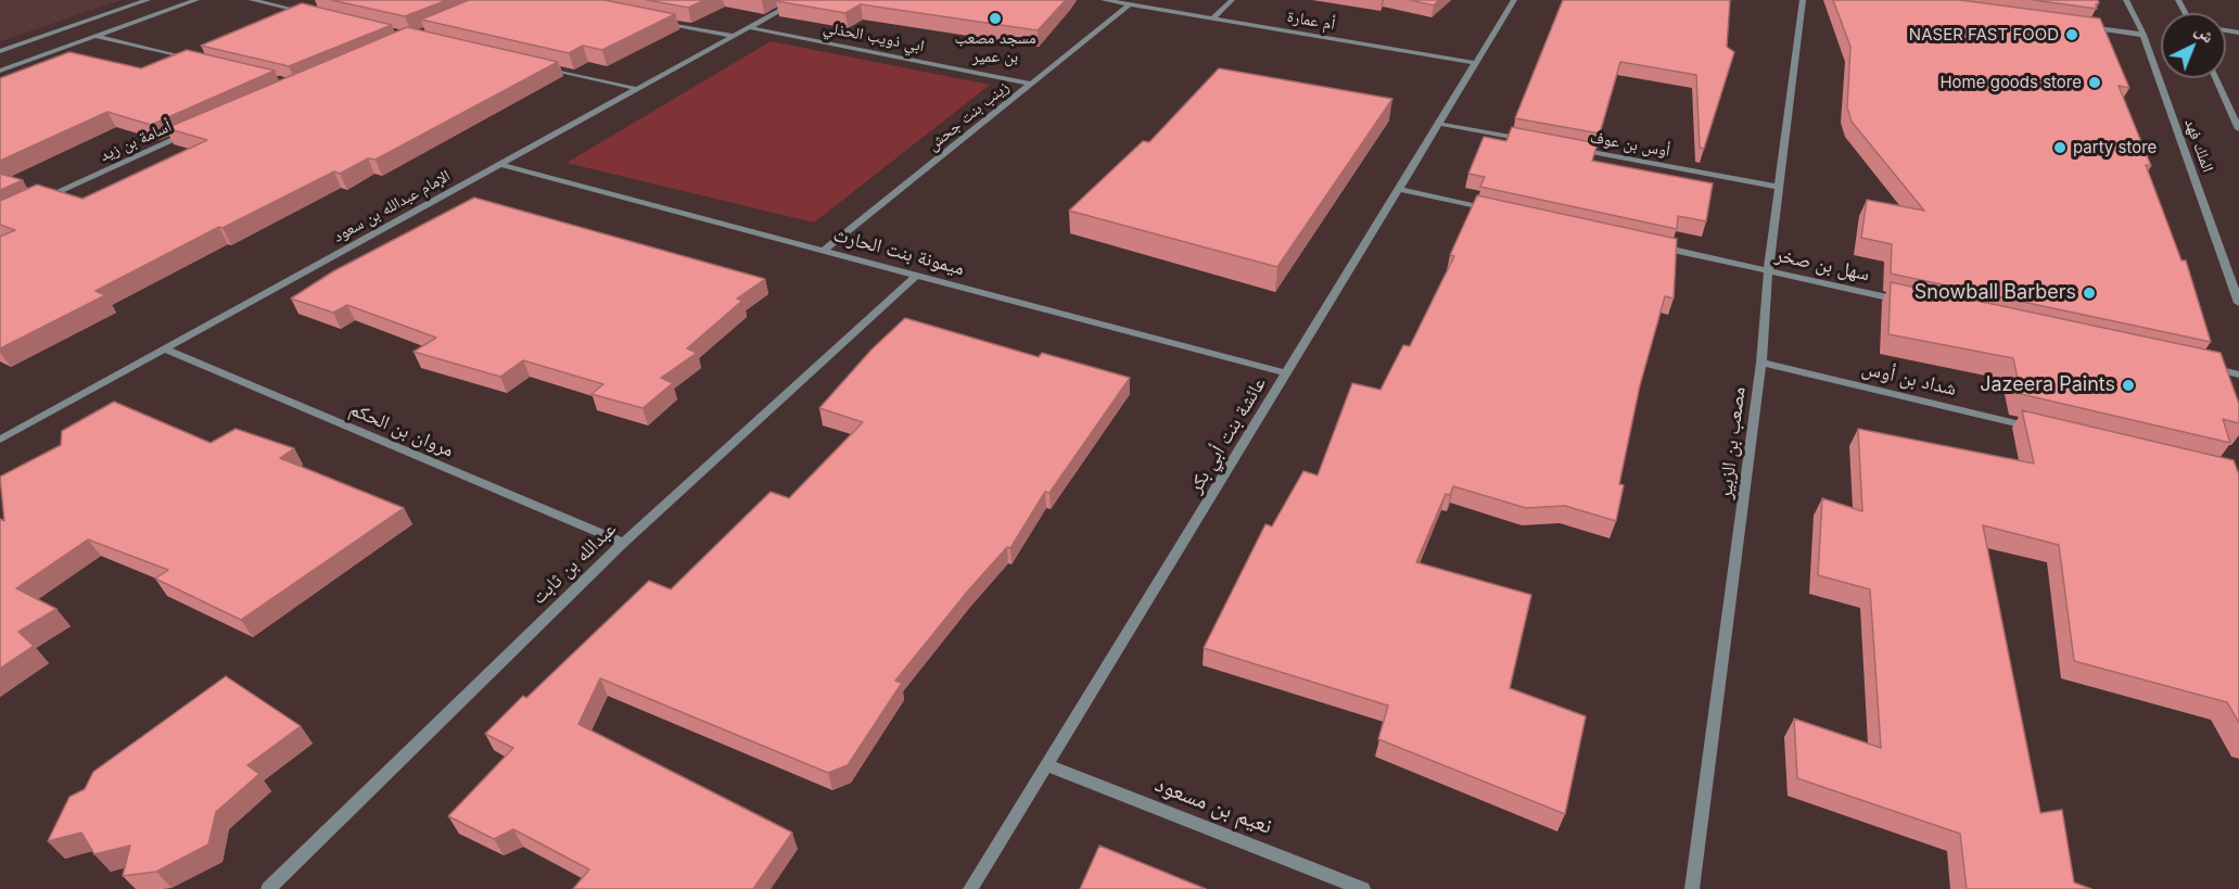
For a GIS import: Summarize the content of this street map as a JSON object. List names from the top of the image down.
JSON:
{
  "streets": {
    "street": [
      "أم عمارة",
      "ابي ذويب الحذلي",
      "زينب بنت جحش",
      "أسامة بن زيد",
      "أوس بن عوف",
      "الملك فهد",
      "الإمام عبدالله بن سعود",
      "ميمونة بنت الحارث",
      "سهل بن صخر",
      "شداد بن أوس",
      "مروان بن الحكم",
      "عائشة بنت أبي بكر",
      "مصعب بن الزبير",
      "عبدالله بن ثابت",
      "نعيم بن مسعود"
    ]
  },
  "crossings": [
    ["أم عمارة", "زينب بنت جحش"],
    ["أم عمارة", "عائشة بنت أبي بكر"],
    ["ابي ذويب الحذلي", "زينب بنت جحش"],
    ["ابي ذويب الحذلي", "الإمام عبدالله بن سعود"],
    ["زينب بنت جحش", "ميمونة بنت الحارث"],
    ["أوس بن عوف", "مصعب بن الزبير"],
    ["الإمام عبدالله بن سعود", "ميمونة بنت الحارث"],
    ["الإمام عبدالله بن سعود", "مروان بن الحكم"],
    ["ميمونة بنت الحارث", "عائشة بنت أبي بكر"],
    ["ميمونة بنت الحارث", "عبدالله بن ثابت"],
    ["سهل بن صخر", "مصعب بن الزبير"],
    ["شداد بن أوس", "مصعب بن الزبير"],
    ["مروان بن الحكم", "عبدالله بن ثابت"],
    ["عائشة بنت أبي بكر", "نعيم بن مسعود"]
  ],
  "places": [
    "مسجد مصعب بن عمير",
    "NASER FAST FOOD",
    "Home goods store",
    "party store",
    "Snowball Barbers",
    "Jazeera Paints"
  ],
  "north": "top right"
}
